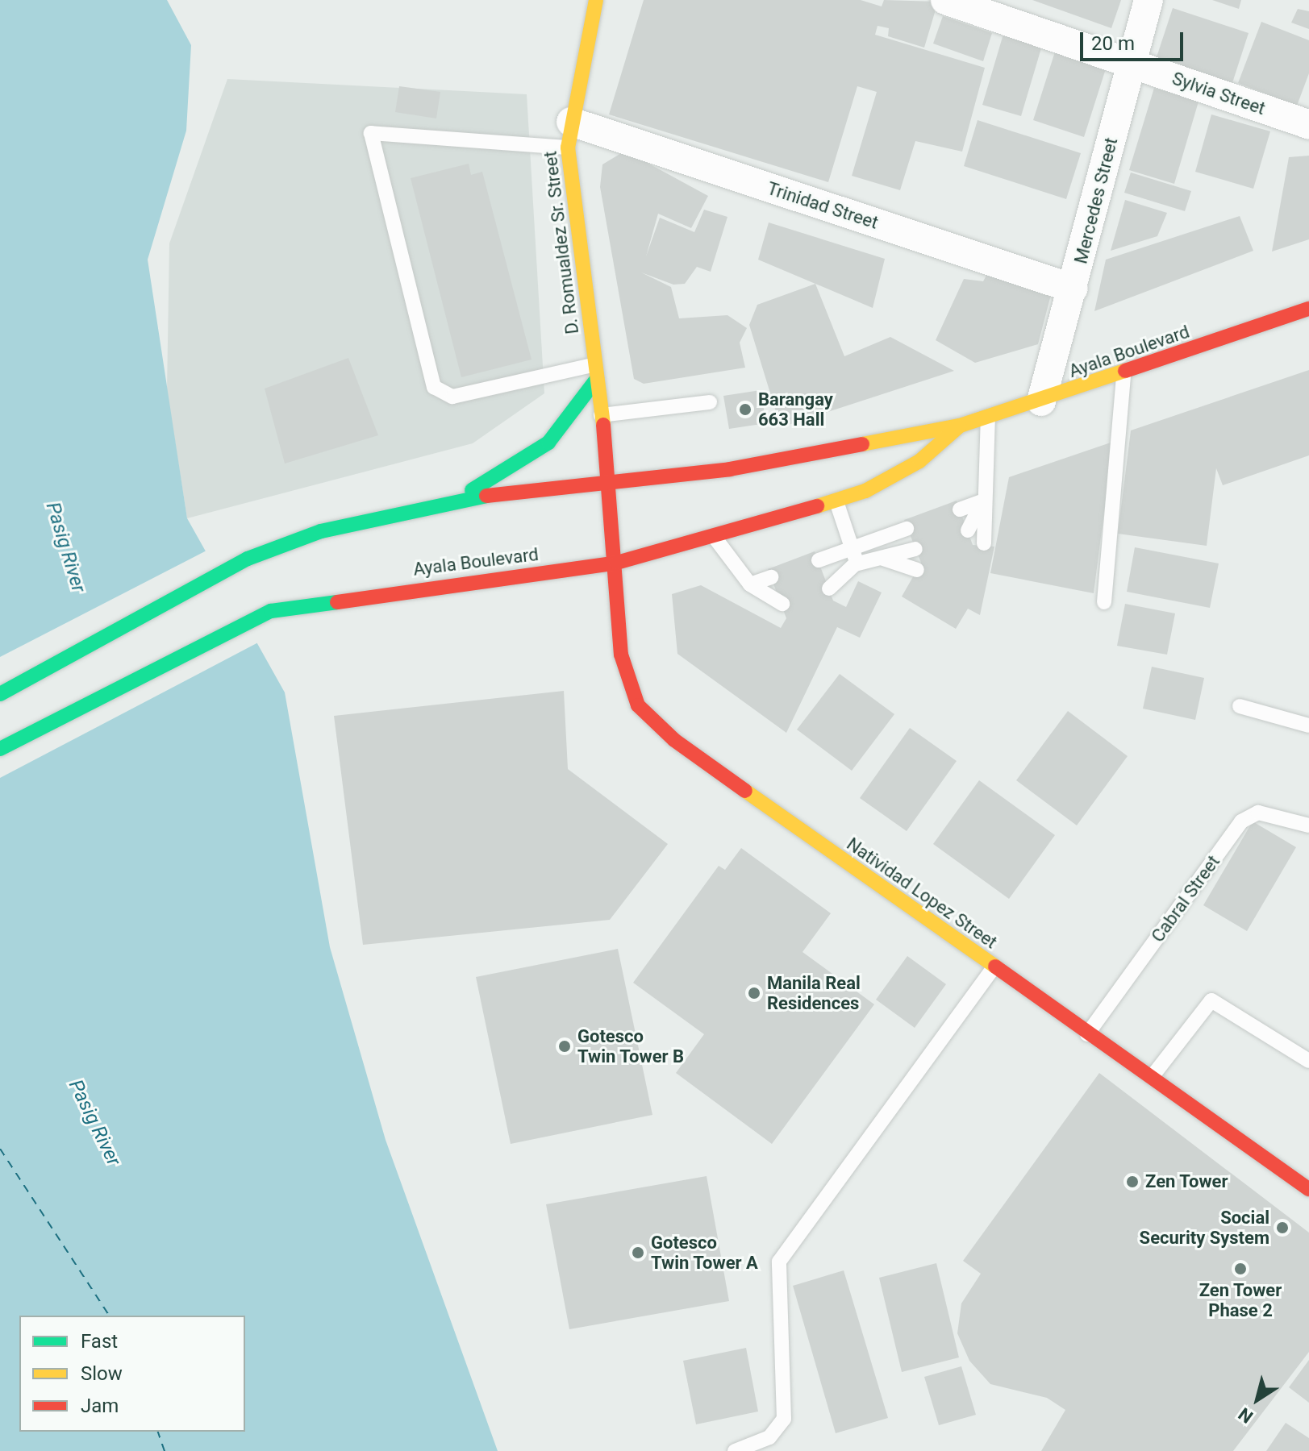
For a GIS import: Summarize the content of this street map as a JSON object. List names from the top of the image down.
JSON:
{
  "streets": {
    "main road": ["D. Romualdez Sr. Street", "Ayala Boulevard", "Natividad Lopez Street"],
    "street": ["Sylvia Street", "Mercedes Street", "Trinidad Street"],
    "lane": ["Cabral Street"]
  },
  "crossings": [
    ["Sylvia Street", "Mercedes Street"],
    ["Mercedes Street", "Trinidad Street"],
    ["Mercedes Street", "Ayala Boulevard"],
    ["Trinidad Street", "D. Romualdez Sr. Street"],
    ["D. Romualdez Sr. Street", "Ayala Boulevard"],
    ["D. Romualdez Sr. Street", "Natividad Lopez Street"],
    ["Ayala Boulevard", "Natividad Lopez Street"],
    ["Natividad Lopez Street", "Cabral Street"]
  ],
  "water": ["Pasig River"],
  "places": [
    "Barangay 663 Hall",
    "Manila Real Residences",
    "Gotesco Twin Tower B",
    "Zen Tower",
    "Social Security System",
    "Gotesco Twin Tower A",
    "Zen Tower Phase 2"
  ],
  "legend": ["Fast", "Slow", "Jam"],
  "scale_bar": "20 m",
  "north": "bottom left"
}
